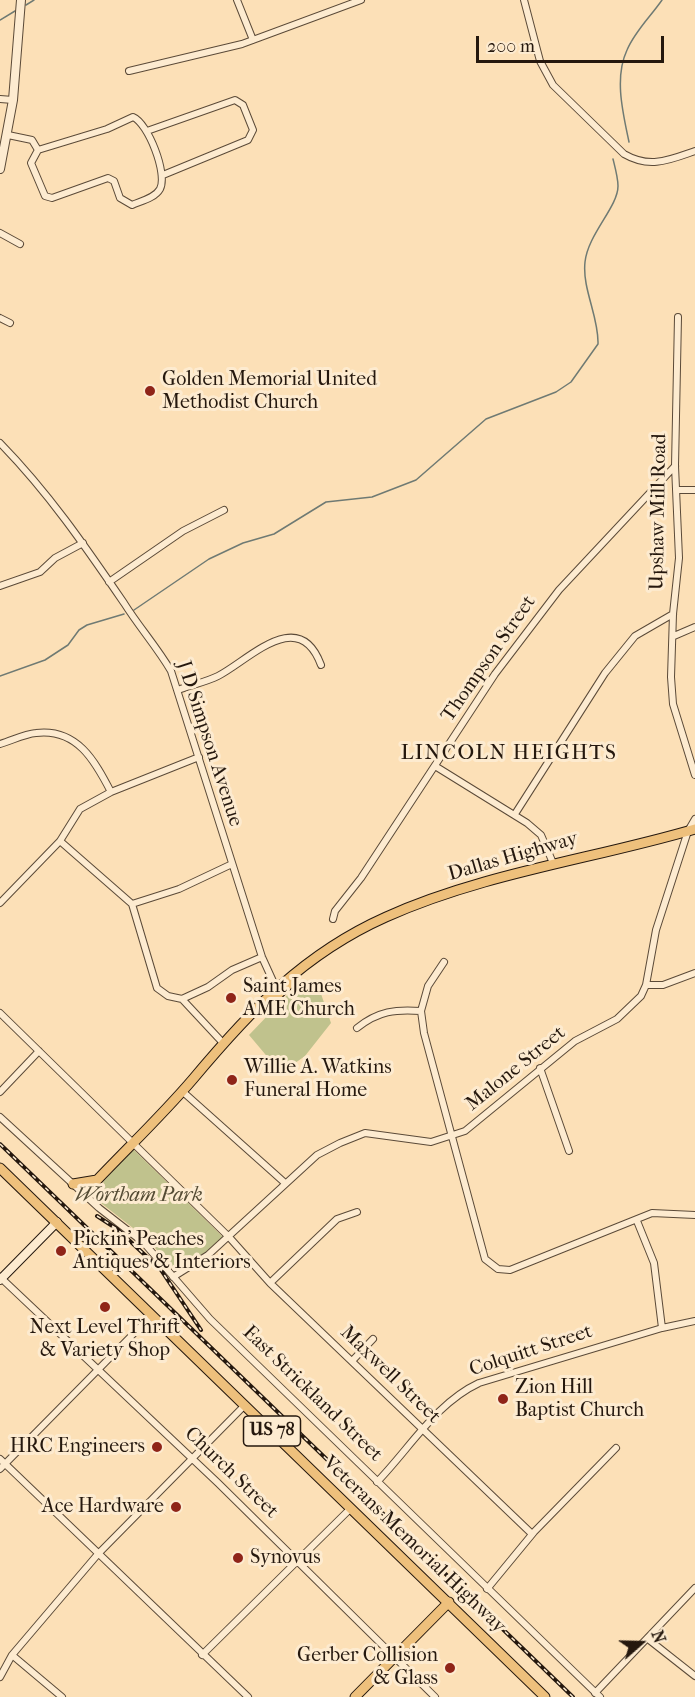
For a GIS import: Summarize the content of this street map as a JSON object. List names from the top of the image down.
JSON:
{
  "streets": {
    "main road": ["Dallas Highway", "US 78", "Veterans Memorial Highway"],
    "street": [
      "Upshaw Mill Road",
      "Thompson Street",
      "J D Simpson Avenue",
      "Malone Street",
      "Colquitt Street",
      "Maxwell Street",
      "East Strickland Street",
      "Church Street"
    ]
  },
  "crossings": [
    ["Upshaw Mill Road", "Thompson Street"],
    ["J D Simpson Avenue", "Dallas Highway"],
    ["Dallas Highway", "Maxwell Street"],
    ["Dallas Highway", "East Strickland Street"],
    ["Malone Street", "Maxwell Street"],
    ["Malone Street", "East Strickland Street"],
    ["Colquitt Street", "Maxwell Street"],
    ["Colquitt Street", "East Strickland Street"]
  ],
  "districts": ["LINCOLN HEIGHTS"],
  "parks": ["Wortham Park"],
  "places": [
    "Golden Memorial United Methodist Church",
    "Saint James AME Church",
    "Willie A. Watkins Funeral Home",
    "Pickin' Peaches Antiques & Interiors",
    "Next Level Thrift & Variety Shop",
    "Zion Hill Baptist Church",
    "HRC Engineers",
    "Ace Hardware",
    "Synovus",
    "Gerber Collision & Glass"
  ],
  "scale_bar": "200 m",
  "north": "right"
}
